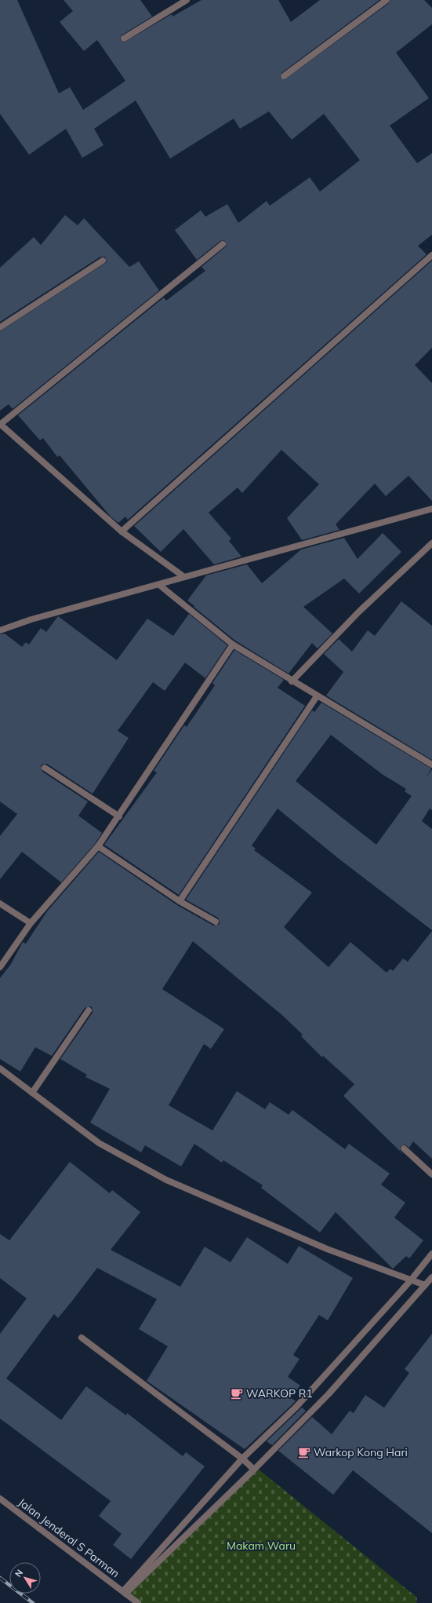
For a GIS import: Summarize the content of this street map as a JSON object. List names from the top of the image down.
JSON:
{
  "streets": {
    "street": ["Jalan Jenderal S Parman"]
  },
  "parks": ["Makam Waru"],
  "places": {
    "cafe": ["WARKOP R1", "Warkop Kong Hari"]
  },
  "north": "top left"
}
